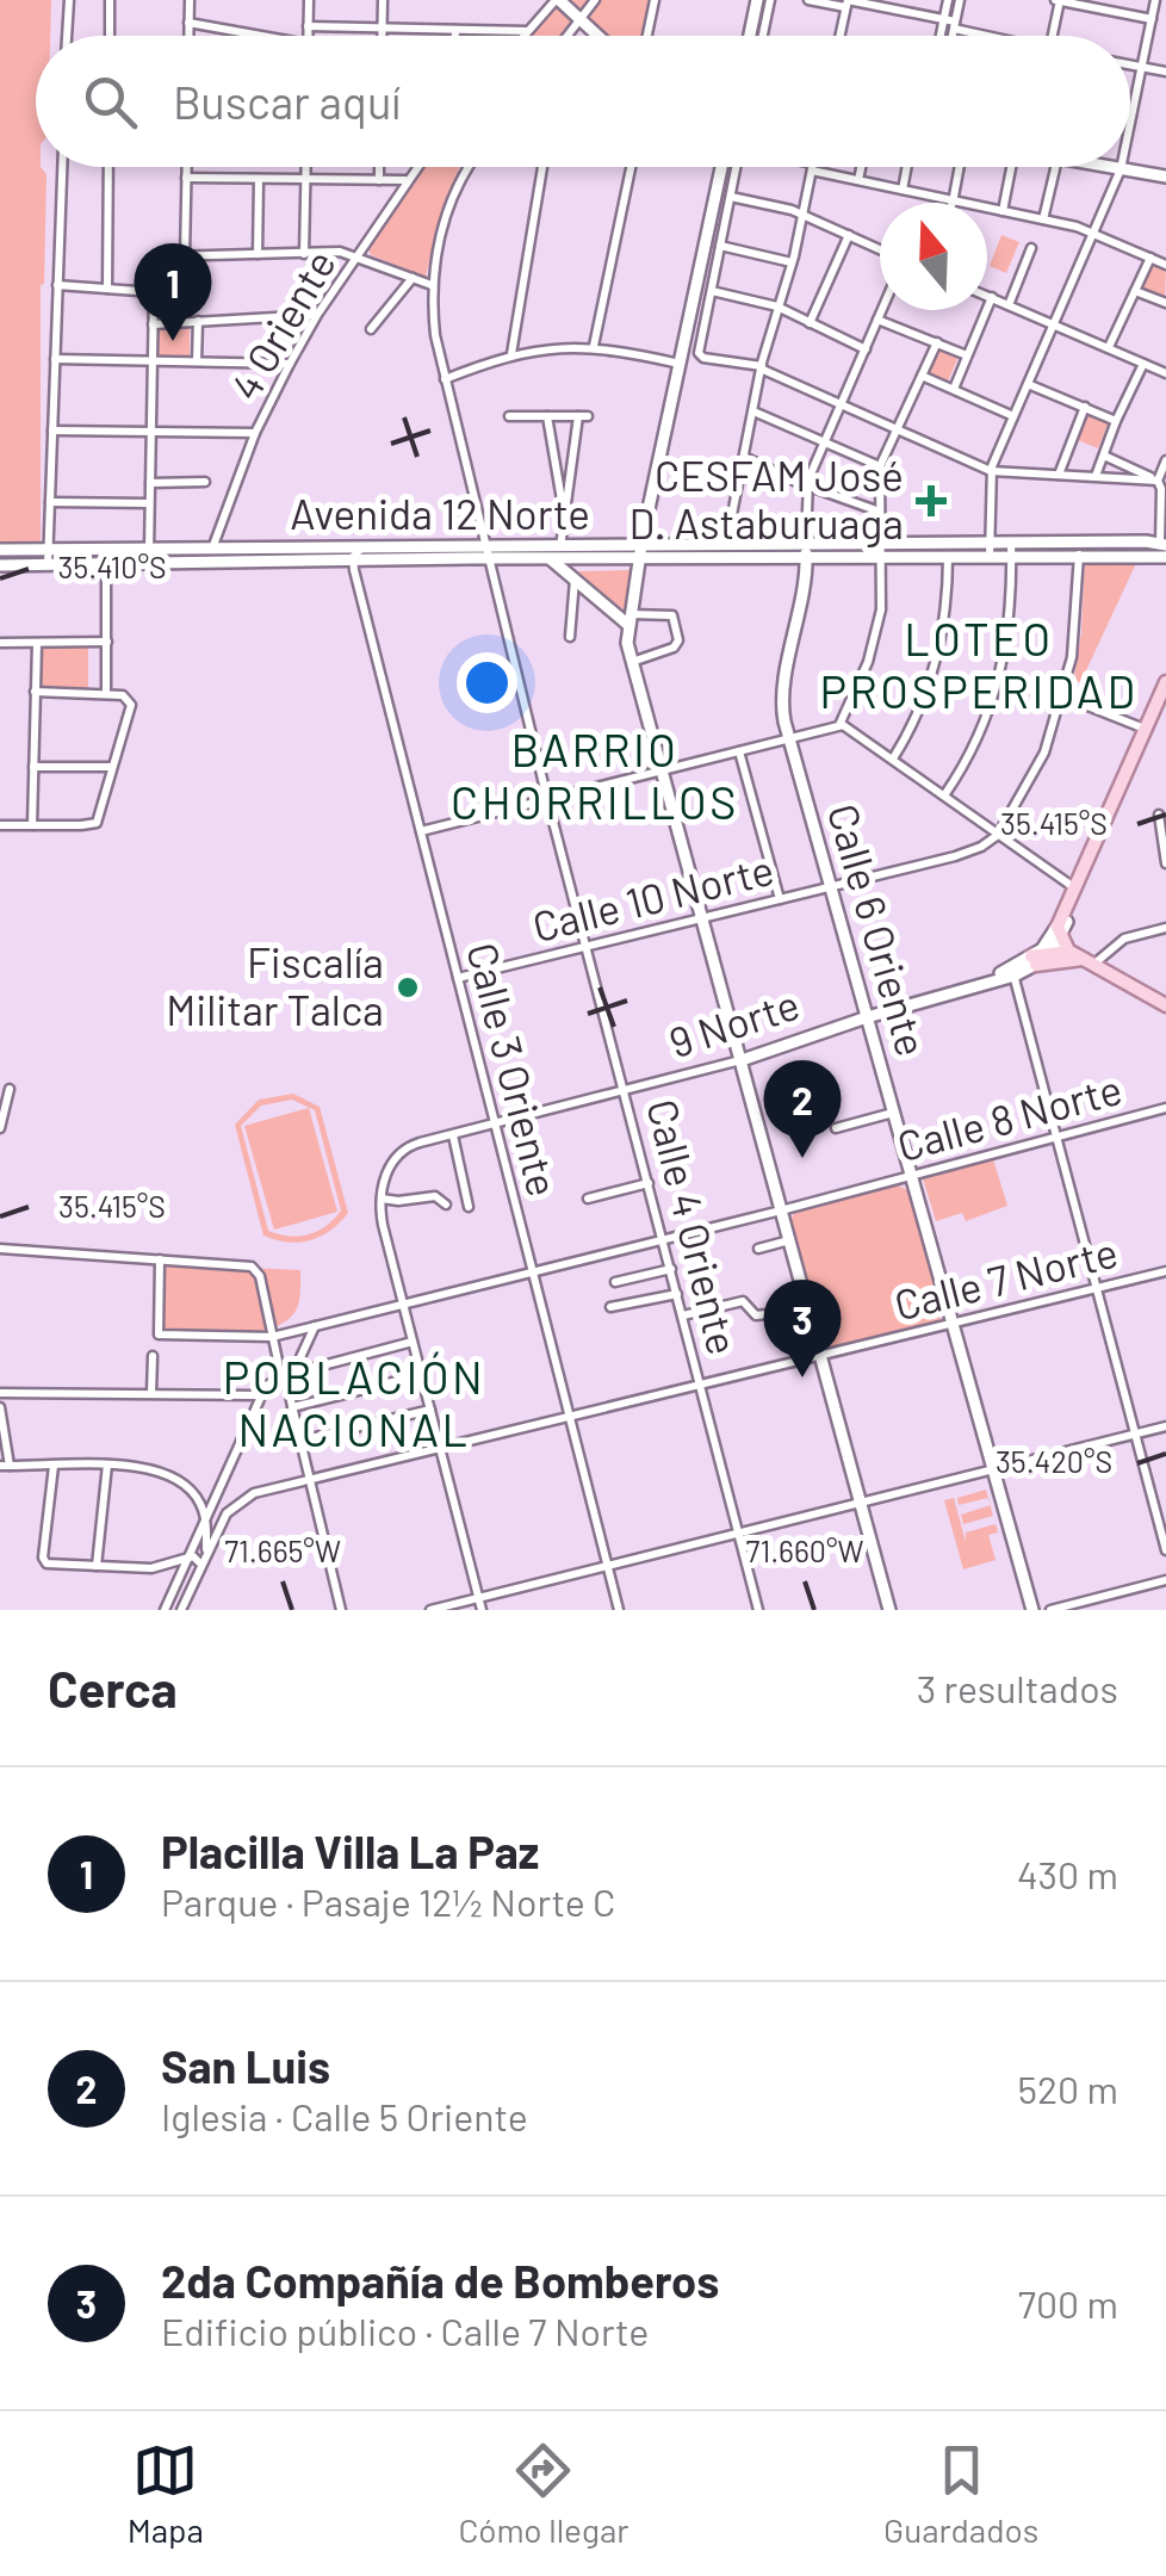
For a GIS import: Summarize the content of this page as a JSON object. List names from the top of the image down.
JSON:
{
  "streets": {
    "main road": ["Avenida 12 Norte", "Calle 6 Oriente", "9 Norte"],
    "street": [
      "4 Oriente",
      "Calle 10 Norte",
      "Calle 3 Oriente",
      "Calle 8 Norte",
      "Calle 4 Oriente",
      "Calle 7 Norte"
    ]
  },
  "crossings": [
    ["4 Oriente", "Avenida 12 Norte"],
    ["Avenida 12 Norte", "Calle 6 Oriente"],
    ["Avenida 12 Norte", "Calle 3 Oriente"],
    ["Avenida 12 Norte", "Calle 4 Oriente"],
    ["Calle 10 Norte", "Calle 6 Oriente"],
    ["Calle 10 Norte", "Calle 3 Oriente"],
    ["Calle 10 Norte", "Calle 4 Oriente"],
    ["Calle 6 Oriente", "9 Norte"],
    ["Calle 6 Oriente", "Calle 8 Norte"],
    ["Calle 6 Oriente", "Calle 7 Norte"],
    ["9 Norte", "Calle 3 Oriente"],
    ["9 Norte", "Calle 4 Oriente"],
    ["Calle 3 Oriente", "Calle 8 Norte"],
    ["Calle 3 Oriente", "Calle 7 Norte"],
    ["Calle 8 Norte", "Calle 4 Oriente"],
    ["Calle 4 Oriente", "Calle 7 Norte"]
  ],
  "districts": ["LOTEO PROSPERIDAD", "BARRIO CHORRILLOS", "POBLACIÓN NACIONAL"],
  "places": {
    "health": ["CESFAM José D. Astaburuaga"],
    "other": ["Fiscalía Militar Talca"]
  },
  "north": "top",
  "page": {
    "search": "Buscar aquí",
    "pins": ["1", "2", "3"],
    "heading": ["Cerca", "3 resultados"],
    "list": [
      {
        "mark": "1",
        "name": "Placilla Villa La Paz",
        "note": "Parque · Pasaje 12½ Norte C",
        "value": "430 m"
      },
      {
        "mark": "2",
        "name": "San Luis",
        "note": "Iglesia · Calle 5 Oriente",
        "value": "520 m"
      },
      {
        "mark": "3",
        "name": "2da Compañía de Bomberos",
        "note": "Edificio público · Calle 7 Norte",
        "value": "700 m"
      }
    ],
    "nav": ["Mapa", "Cómo llegar", "Guardados"]
  },
  "coordinates": [
    "35.410°S",
    "35.415°S",
    "35.420°S",
    "71.665°W",
    "71.660°W"
  ]
}
